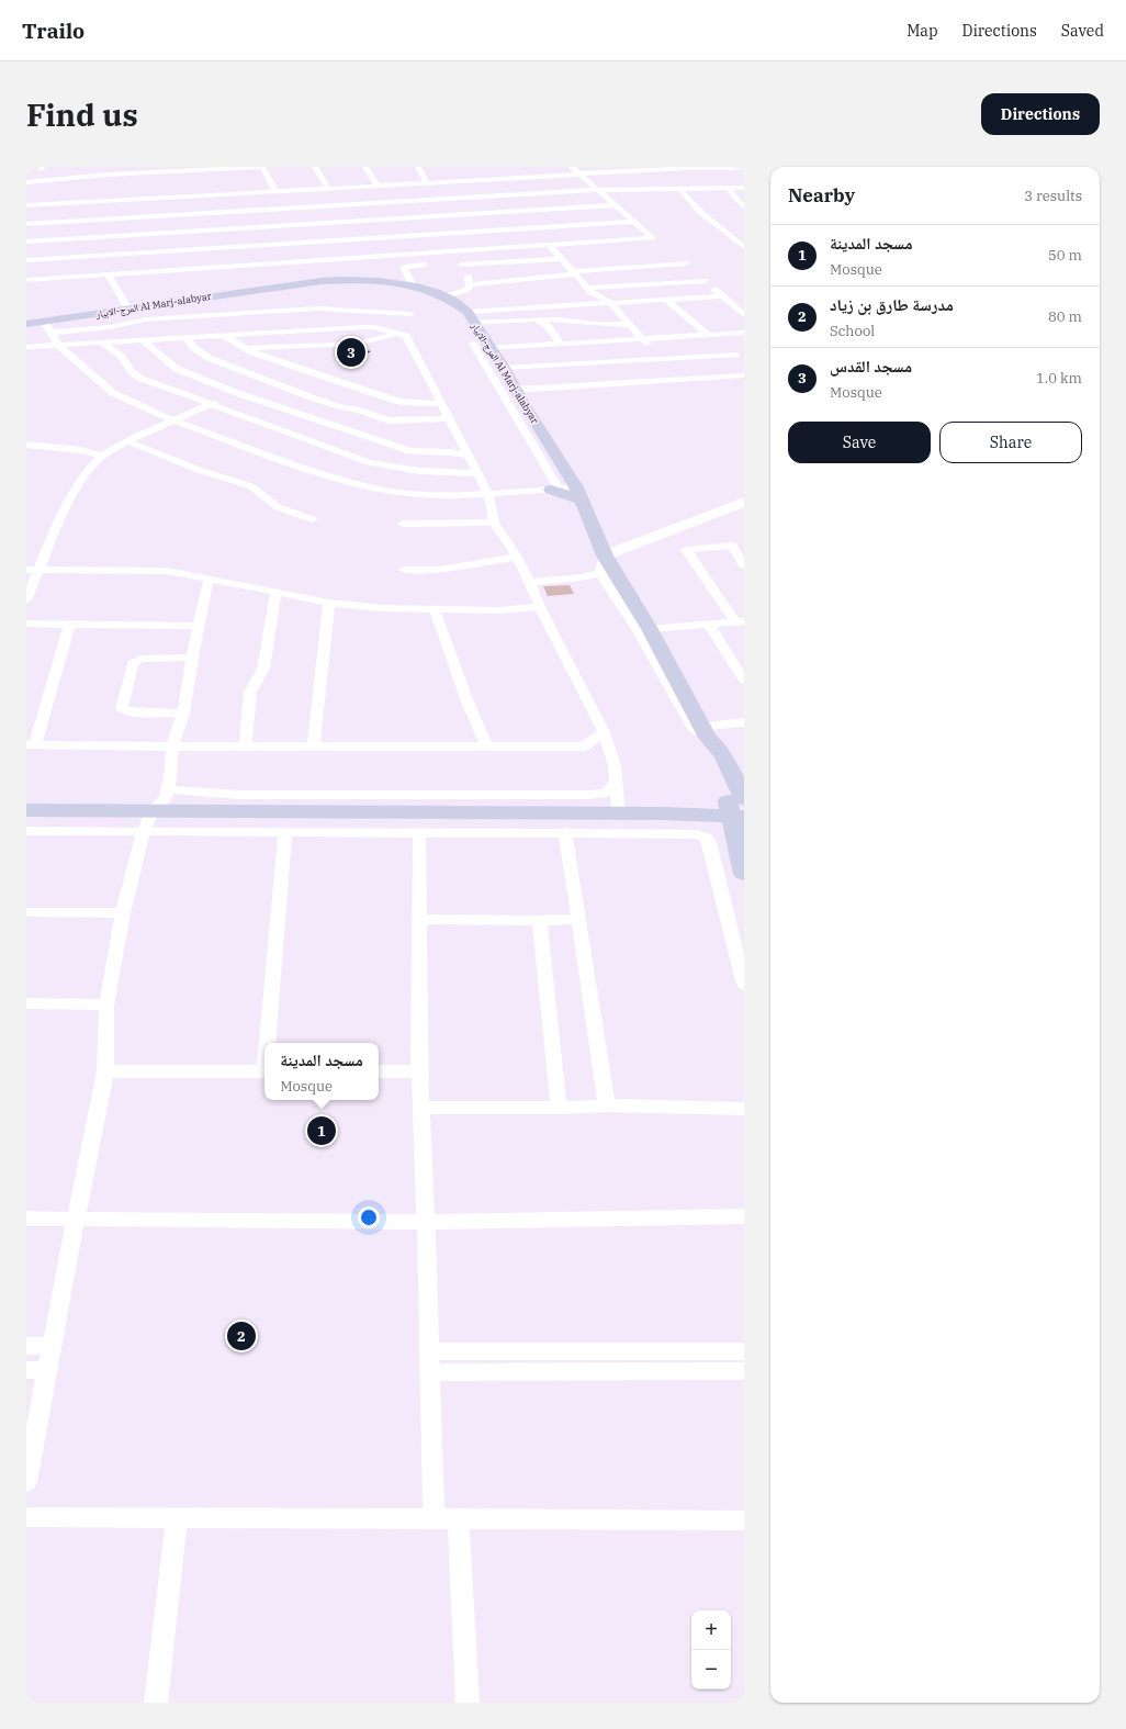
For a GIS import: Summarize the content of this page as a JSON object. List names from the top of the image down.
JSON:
{
  "streets": {
    "main road": ["المرج-الابيار Al Marj-alabyar"]
  },
  "page": {
    "header": "Trailo",
    "nav": ["Map", "Directions", "Saved"],
    "buttons": [
      "Directions",
      ["Save", "Share"]
    ],
    "title": "Find us",
    "heading": ["Nearby", "3 results"],
    "list": [
      {
        "mark": "1",
        "name": "مسجد المدينة",
        "note": "Mosque",
        "value": "50 m"
      },
      {
        "mark": "2",
        "name": "مدرسة طارق بن زياد",
        "note": "School",
        "value": "80 m"
      },
      {
        "mark": "3",
        "name": "مسجد القدس",
        "note": "Mosque",
        "value": "1.0 km"
      }
    ],
    "pins": ["3", "1", "2"],
    "popup": ["مسجد المدينة", "Mosque"],
    "map_buttons": ["+", "−"]
  }
}
